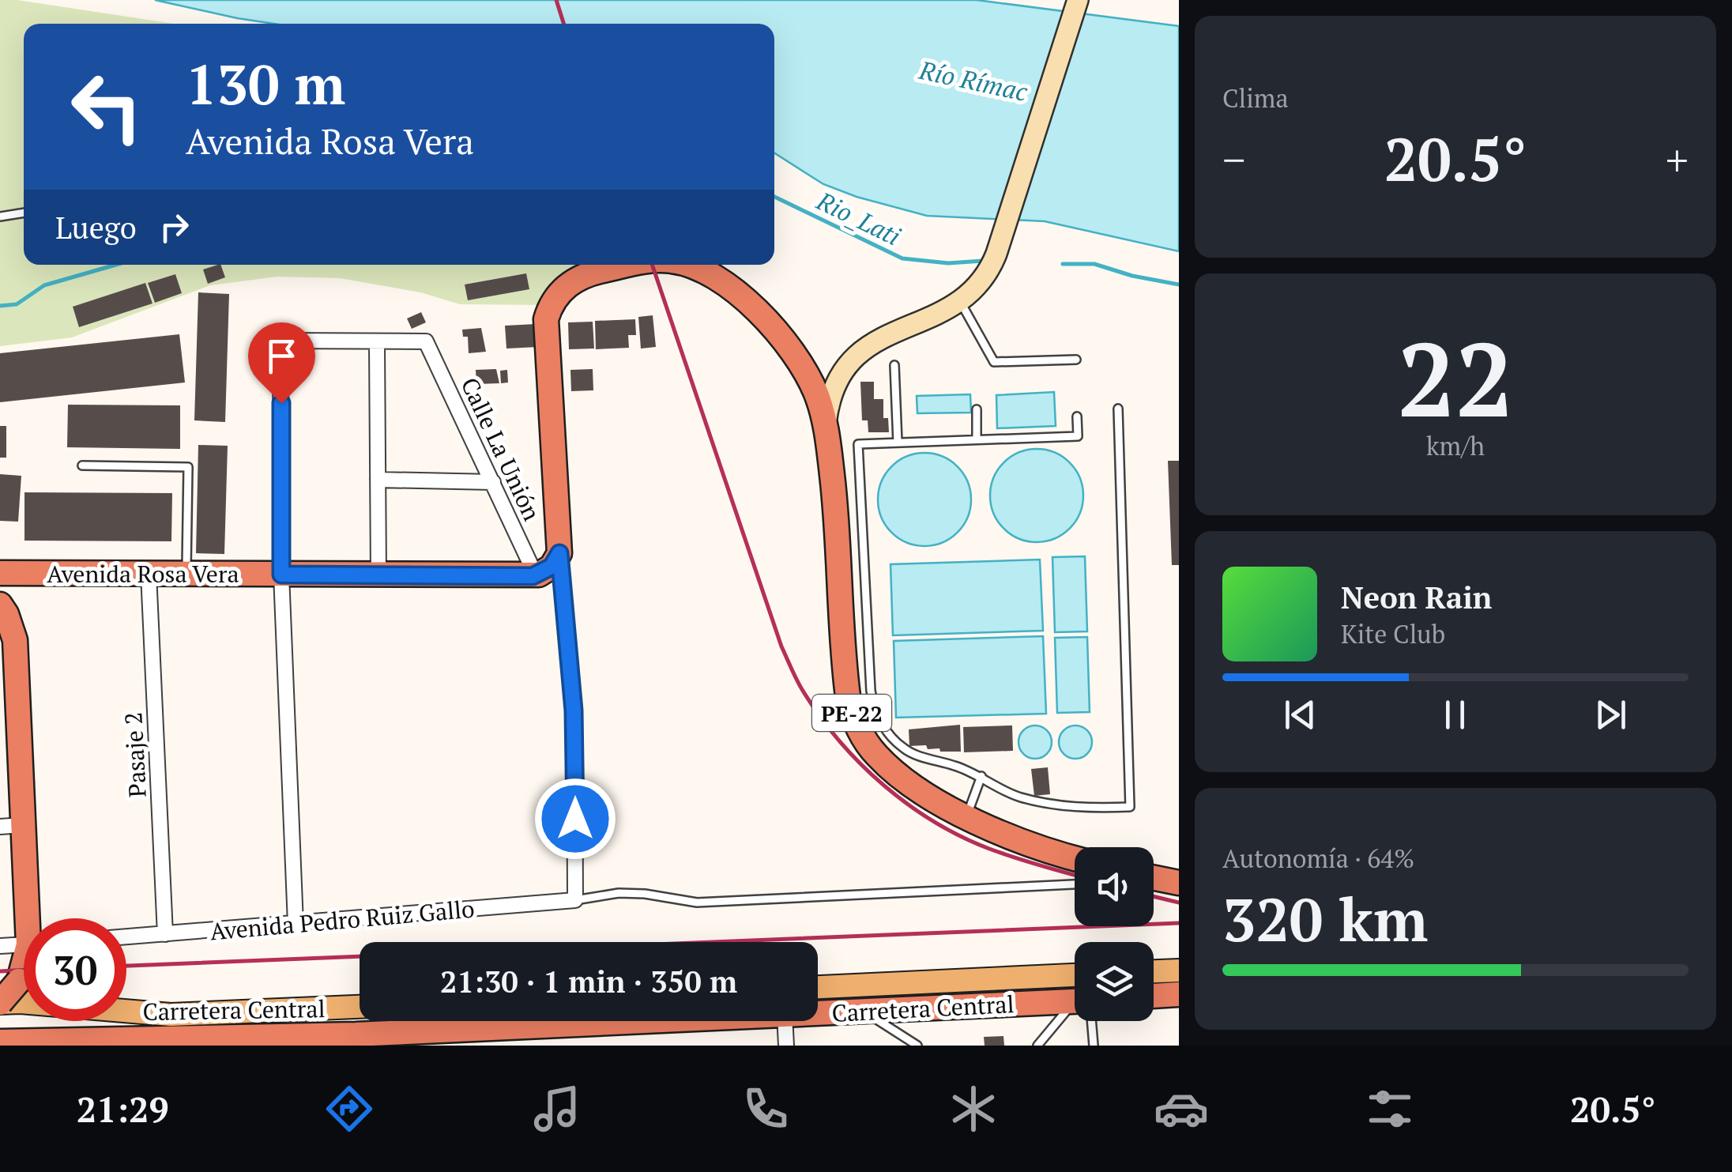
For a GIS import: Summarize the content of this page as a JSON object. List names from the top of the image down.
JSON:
{
  "streets": {
    "highway": ["Avenida Rosa Vera", "PE-22", "Carretera Central"],
    "street": ["Calle La Unión", "Pasaje 2", "Avenida Pedro Ruiz Gallo"]
  },
  "crossings": [
    ["Calle La Unión", "Avenida Rosa Vera"],
    ["Avenida Rosa Vera", "Pasaje 2"],
    ["Pasaje 2", "Avenida Pedro Ruiz Gallo"]
  ],
  "water": ["Río Rímac", "Rio_Lati"],
  "page": {
    "tile": [
      "Clima",
      ["22", "km/h"],
      ["Autonomía · 64%", "320 km"]
    ],
    "turn": ["130 m", "Avenida Rosa Vera"],
    "heat": ["−", "20.5°", "+"],
    "then": "Luego",
    "song": ["Neon Rain", "Kite Club"],
    "limit": "30",
    "trip": "21:30 · 1 min · 350 m",
    "tabs": ["21:29", "20.5°"]
  }
}
